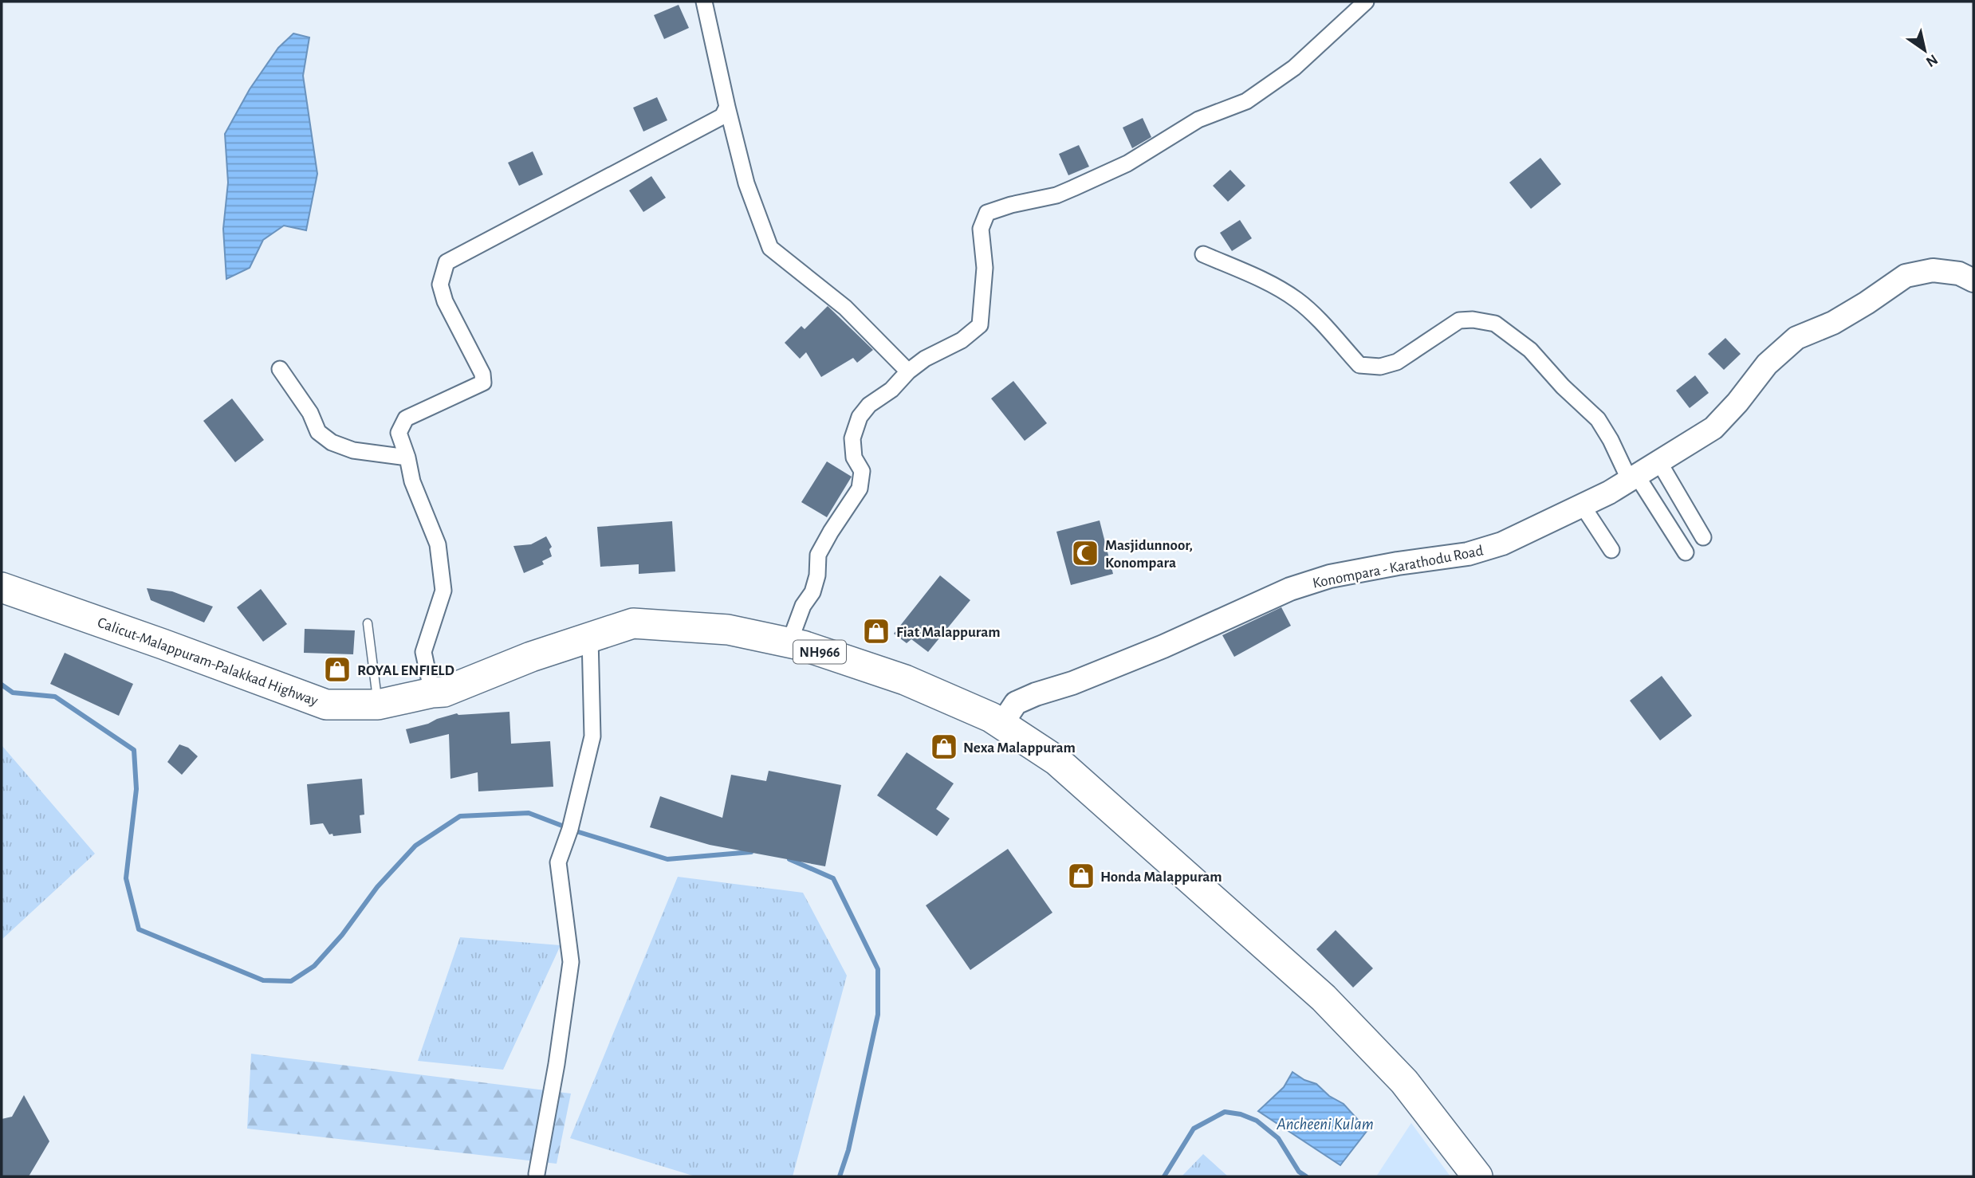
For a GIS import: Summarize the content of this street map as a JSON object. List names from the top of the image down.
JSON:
{
  "streets": {
    "highway": ["NH966", "Calicut-Malappuram-Palakkad Highway"],
    "main road": ["Konompara - Karathodu Road"]
  },
  "crossings": [
    ["Konompara - Karathodu Road", "Calicut-Malappuram-Palakkad Highway"]
  ],
  "water": ["Ancheeni Kulam"],
  "places": {
    "mosque": ["Masjidunnoor, Konompara"],
    "shop": [
      "Fiat Malappuram",
      "ROYAL ENFIELD",
      "Nexa Malappuram",
      "Honda Malappuram"
    ]
  },
  "north": "bottom right"
}
